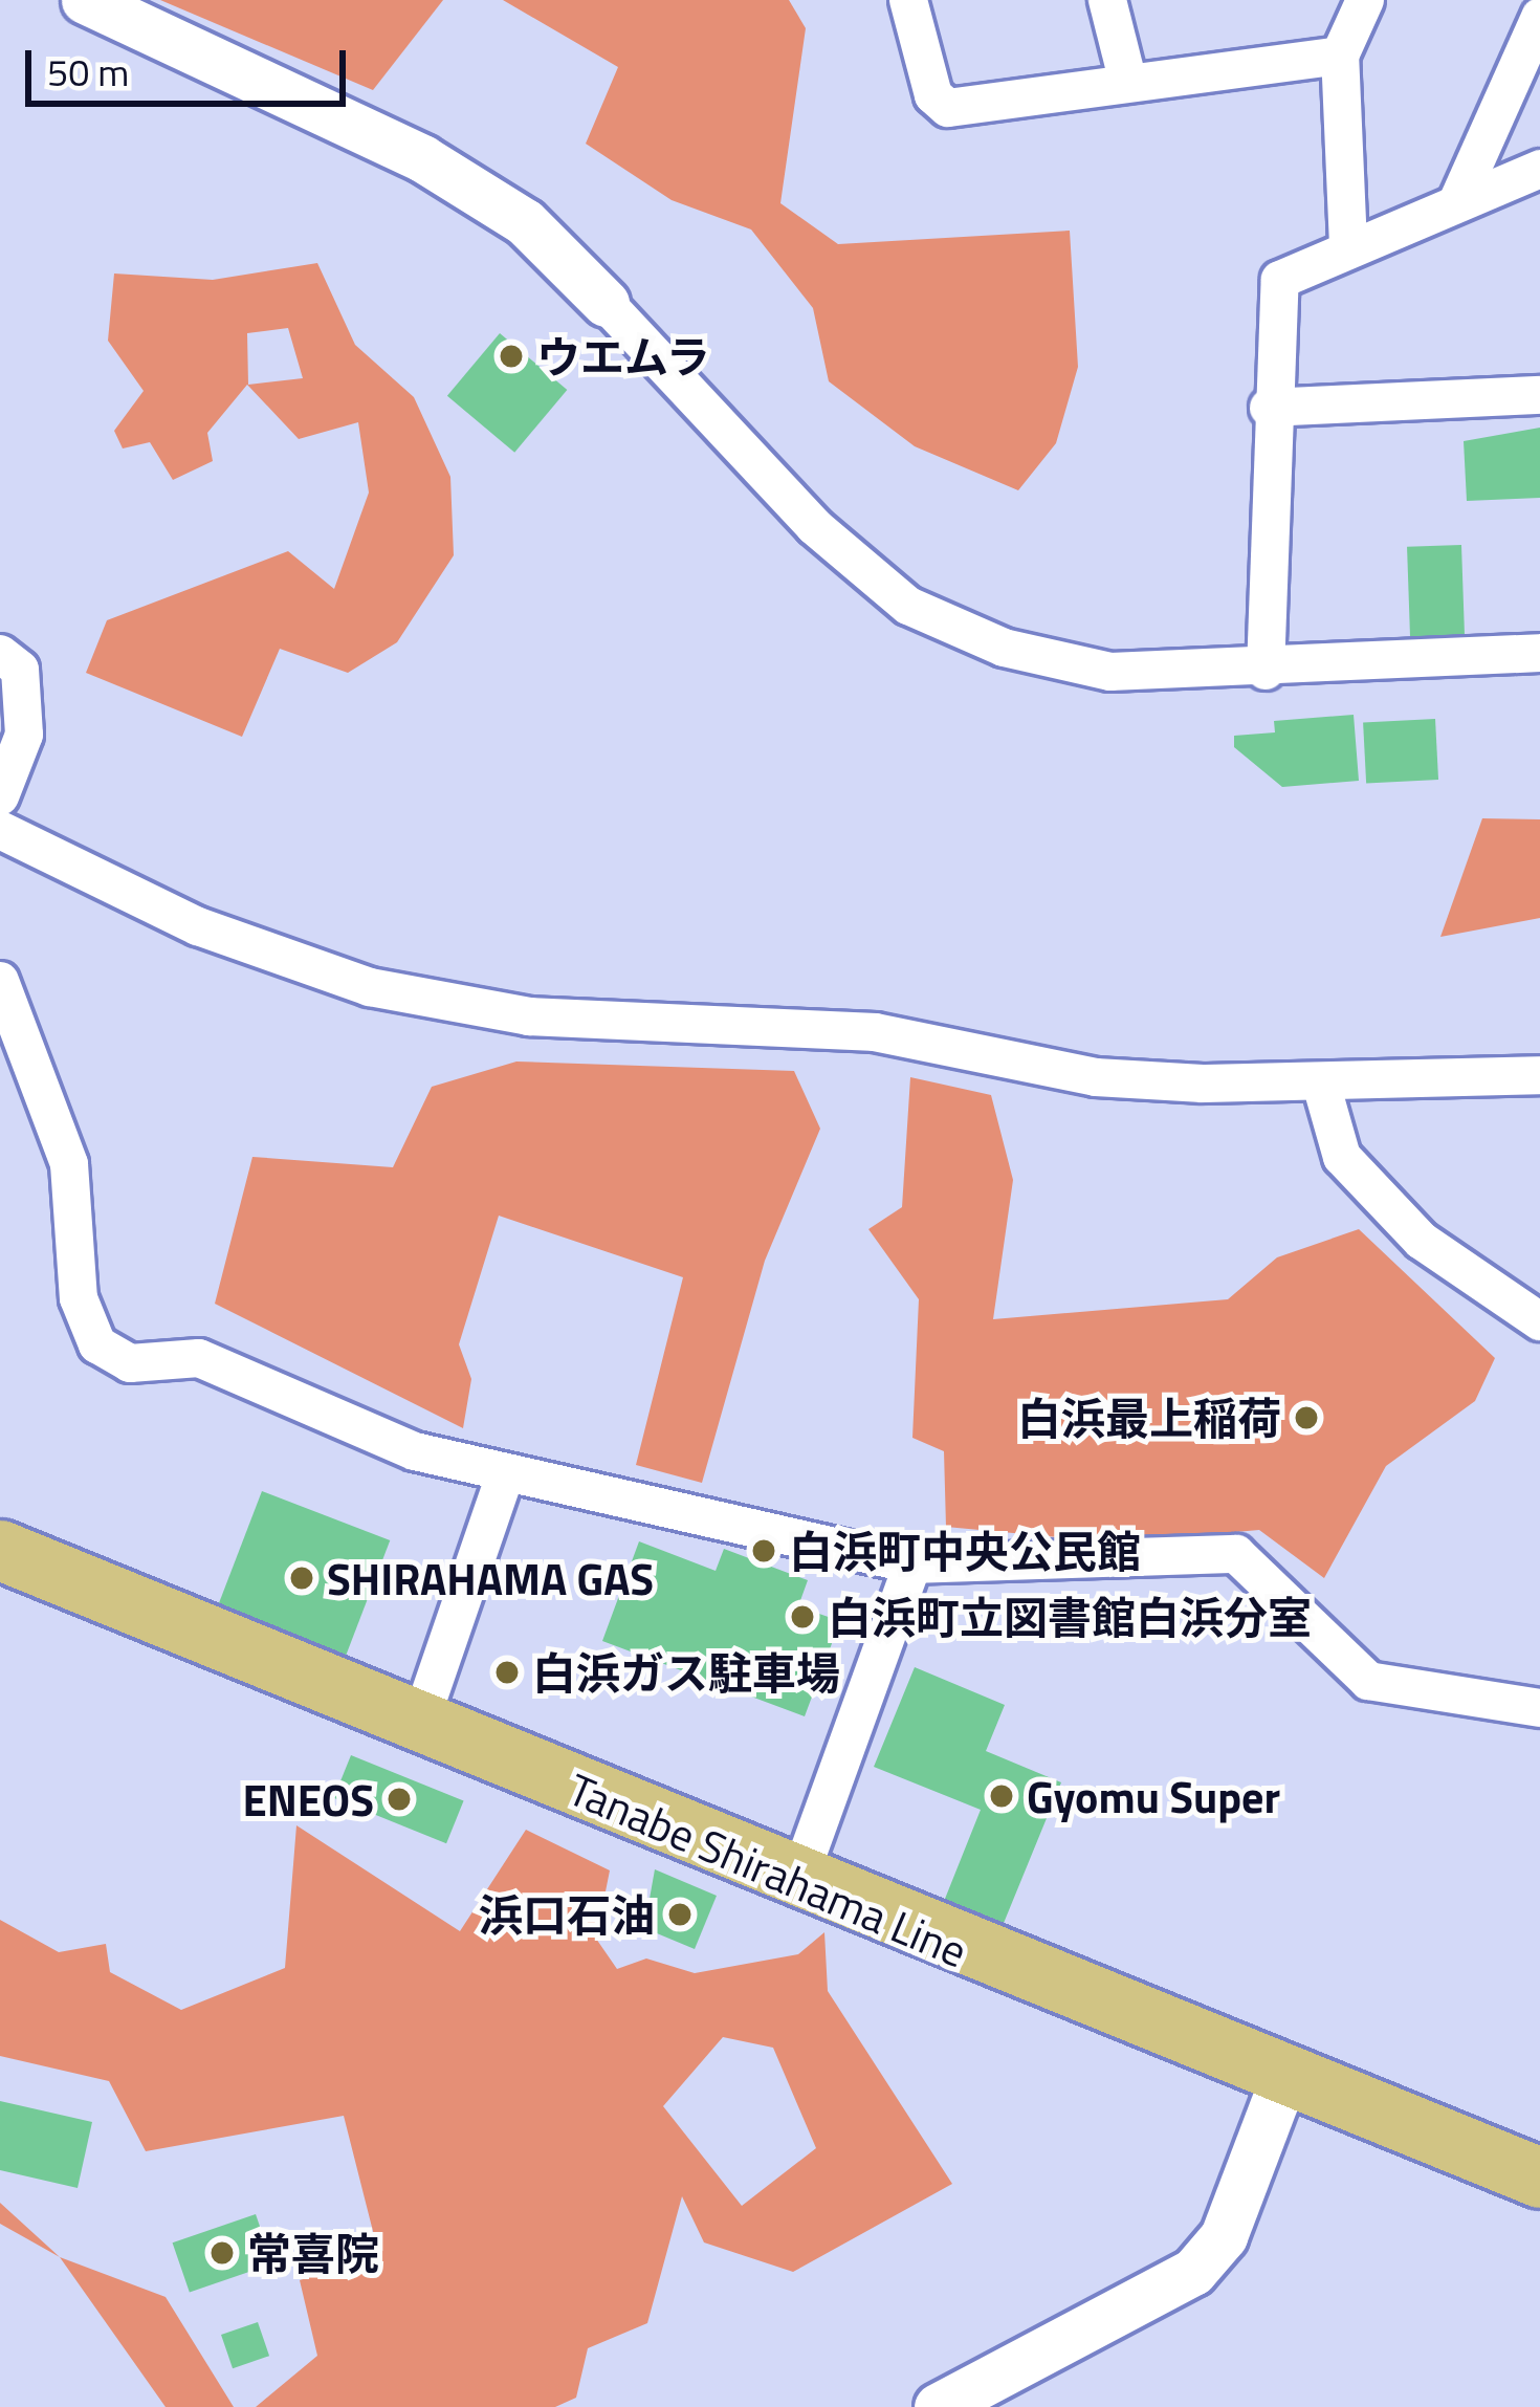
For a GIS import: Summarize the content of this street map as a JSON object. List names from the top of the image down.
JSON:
{
  "streets": {
    "main road": ["Tanabe Shirahama Line"]
  },
  "places": [
    "ウエムラ",
    "白浜最上稲荷",
    "白浜町中央公民館",
    "SHIRAHAMA GAS",
    "白浜町立図書館白浜分室",
    "白浜ガス駐車場",
    "Gyomu Super",
    "ENEOS",
    "浜口石油",
    "常喜院"
  ],
  "scale_bar": "50 m"
}
